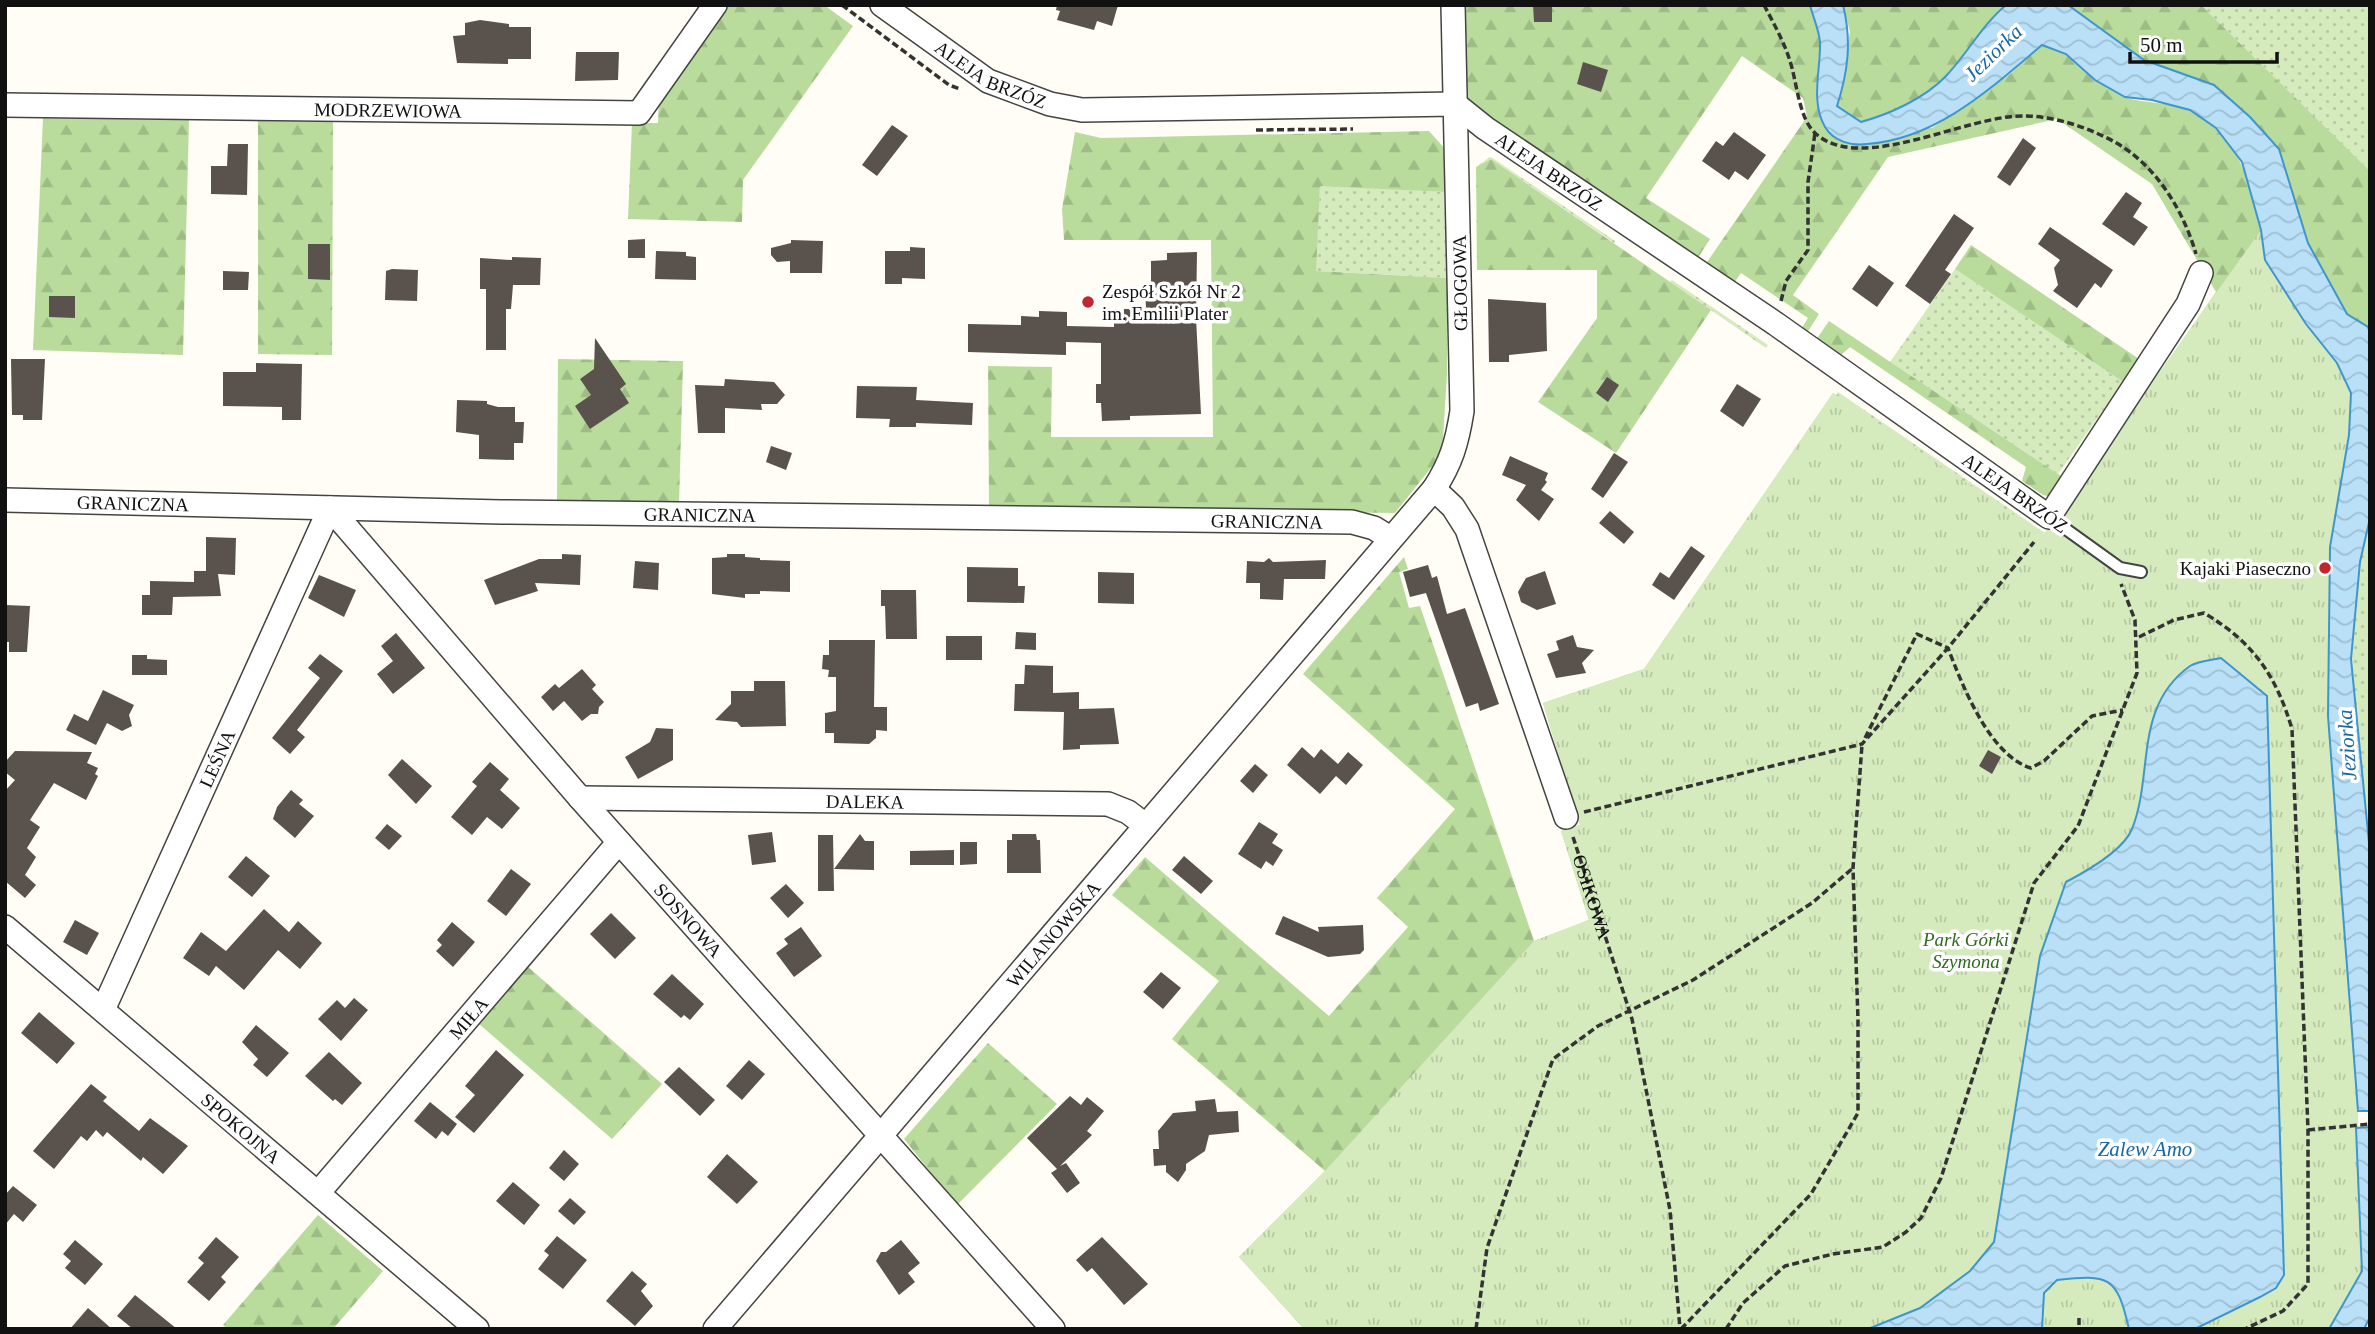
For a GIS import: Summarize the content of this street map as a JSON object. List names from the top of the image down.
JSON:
{
  "streets": {
    "street": [
      "ALEJA BRZÓZ",
      "MODRZEWIOWA",
      "GŁOGOWA",
      "GRANICZNA",
      "LEŚNA",
      "DALEKA",
      "SOSNOWA",
      "WILANOWSKA",
      "MIŁA",
      "SPOKOJNA"
    ],
    "path": ["OSIKOWA"]
  },
  "crossings": [
    ["ALEJA BRZÓZ", "GŁOGOWA"],
    ["GŁOGOWA", "GRANICZNA"],
    ["GŁOGOWA", "WILANOWSKA"],
    ["GRANICZNA", "LEŚNA"],
    ["GRANICZNA", "SOSNOWA"],
    ["GRANICZNA", "WILANOWSKA"],
    ["LEŚNA", "SOSNOWA"],
    ["LEŚNA", "SPOKOJNA"],
    ["DALEKA", "SOSNOWA"],
    ["DALEKA", "WILANOWSKA"],
    ["SOSNOWA", "WILANOWSKA"],
    ["SOSNOWA", "MIŁA"],
    ["MIŁA", "SPOKOJNA"]
  ],
  "water": ["Jeziorka", "Zalew Amo"],
  "parks": ["Park Górki Szymona"],
  "places": ["Zespół Szkół Nr 2 im. Emilii Plater", "Kajaki Piaseczno"],
  "scale_bar": "50 m"
}
